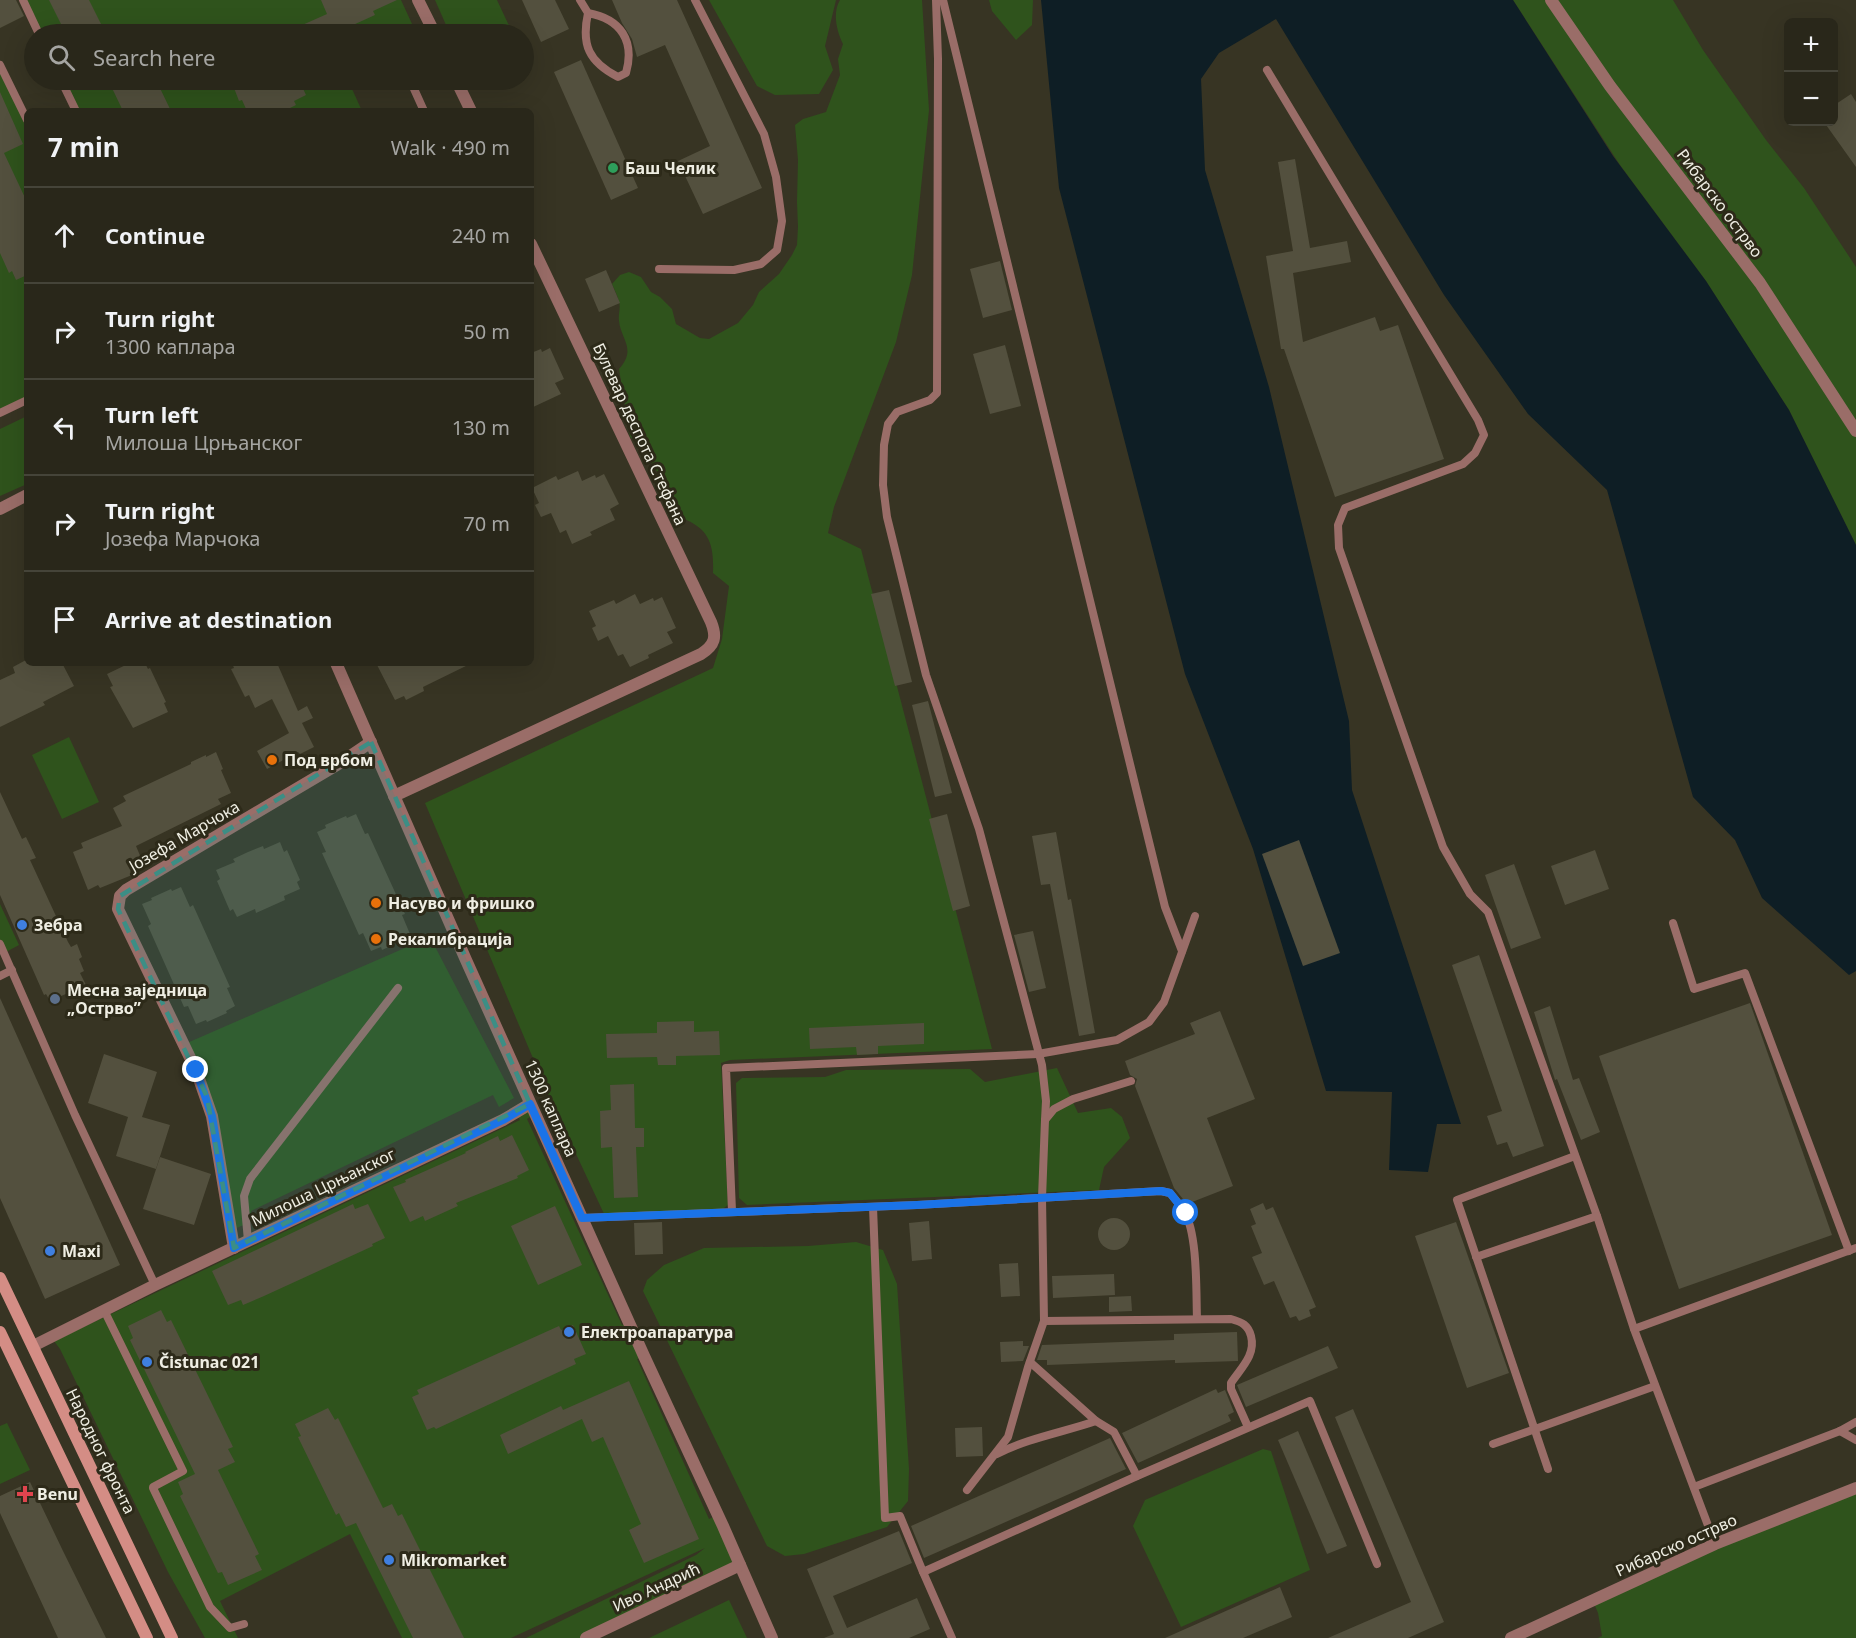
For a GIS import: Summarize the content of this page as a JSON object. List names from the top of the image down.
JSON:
{
  "streets": {
    "street": [
      "Рибарско острво",
      "Булевар деспота Стефана",
      "Јозефа Марчока",
      "1300 каплара",
      "Милоша Црњанског",
      "Народног фронта",
      "Иво Андрић"
    ]
  },
  "crossings": [
    ["Булевар деспота Стефана", "1300 каплара"],
    ["Јозефа Марчока", "1300 каплара"],
    ["Јозефа Марчока", "Милоша Црњанског"],
    ["1300 каплара", "Милоша Црњанског"],
    ["1300 каплара", "Иво Андрић"],
    ["Милоша Црњанског", "Народног фронта"]
  ],
  "places": {
    "other": [
      "Баш Челик",
      "Под врбом",
      "Насуво и фришко",
      "Зебра",
      "Рекалибрација",
      "Месна заједница „Острво”",
      "Maxi",
      "Електроапаратура",
      "Čistunac 021",
      "Mikromarket"
    ],
    "health": ["Benu"]
  },
  "page": {
    "map_buttons": ["+", "−"],
    "search": "Search here",
    "heading": ["7 min", "Walk · 490 m"],
    "list": [
      ["Continue", "240 m"],
      ["Turn right", "1300 каплара", "50 m"],
      ["Turn left", "Милоша Црњанског", "130 m"],
      ["Turn right", "Јозефа Марчока", "70 m"],
      "Arrive at destination"
    ]
  }
}
